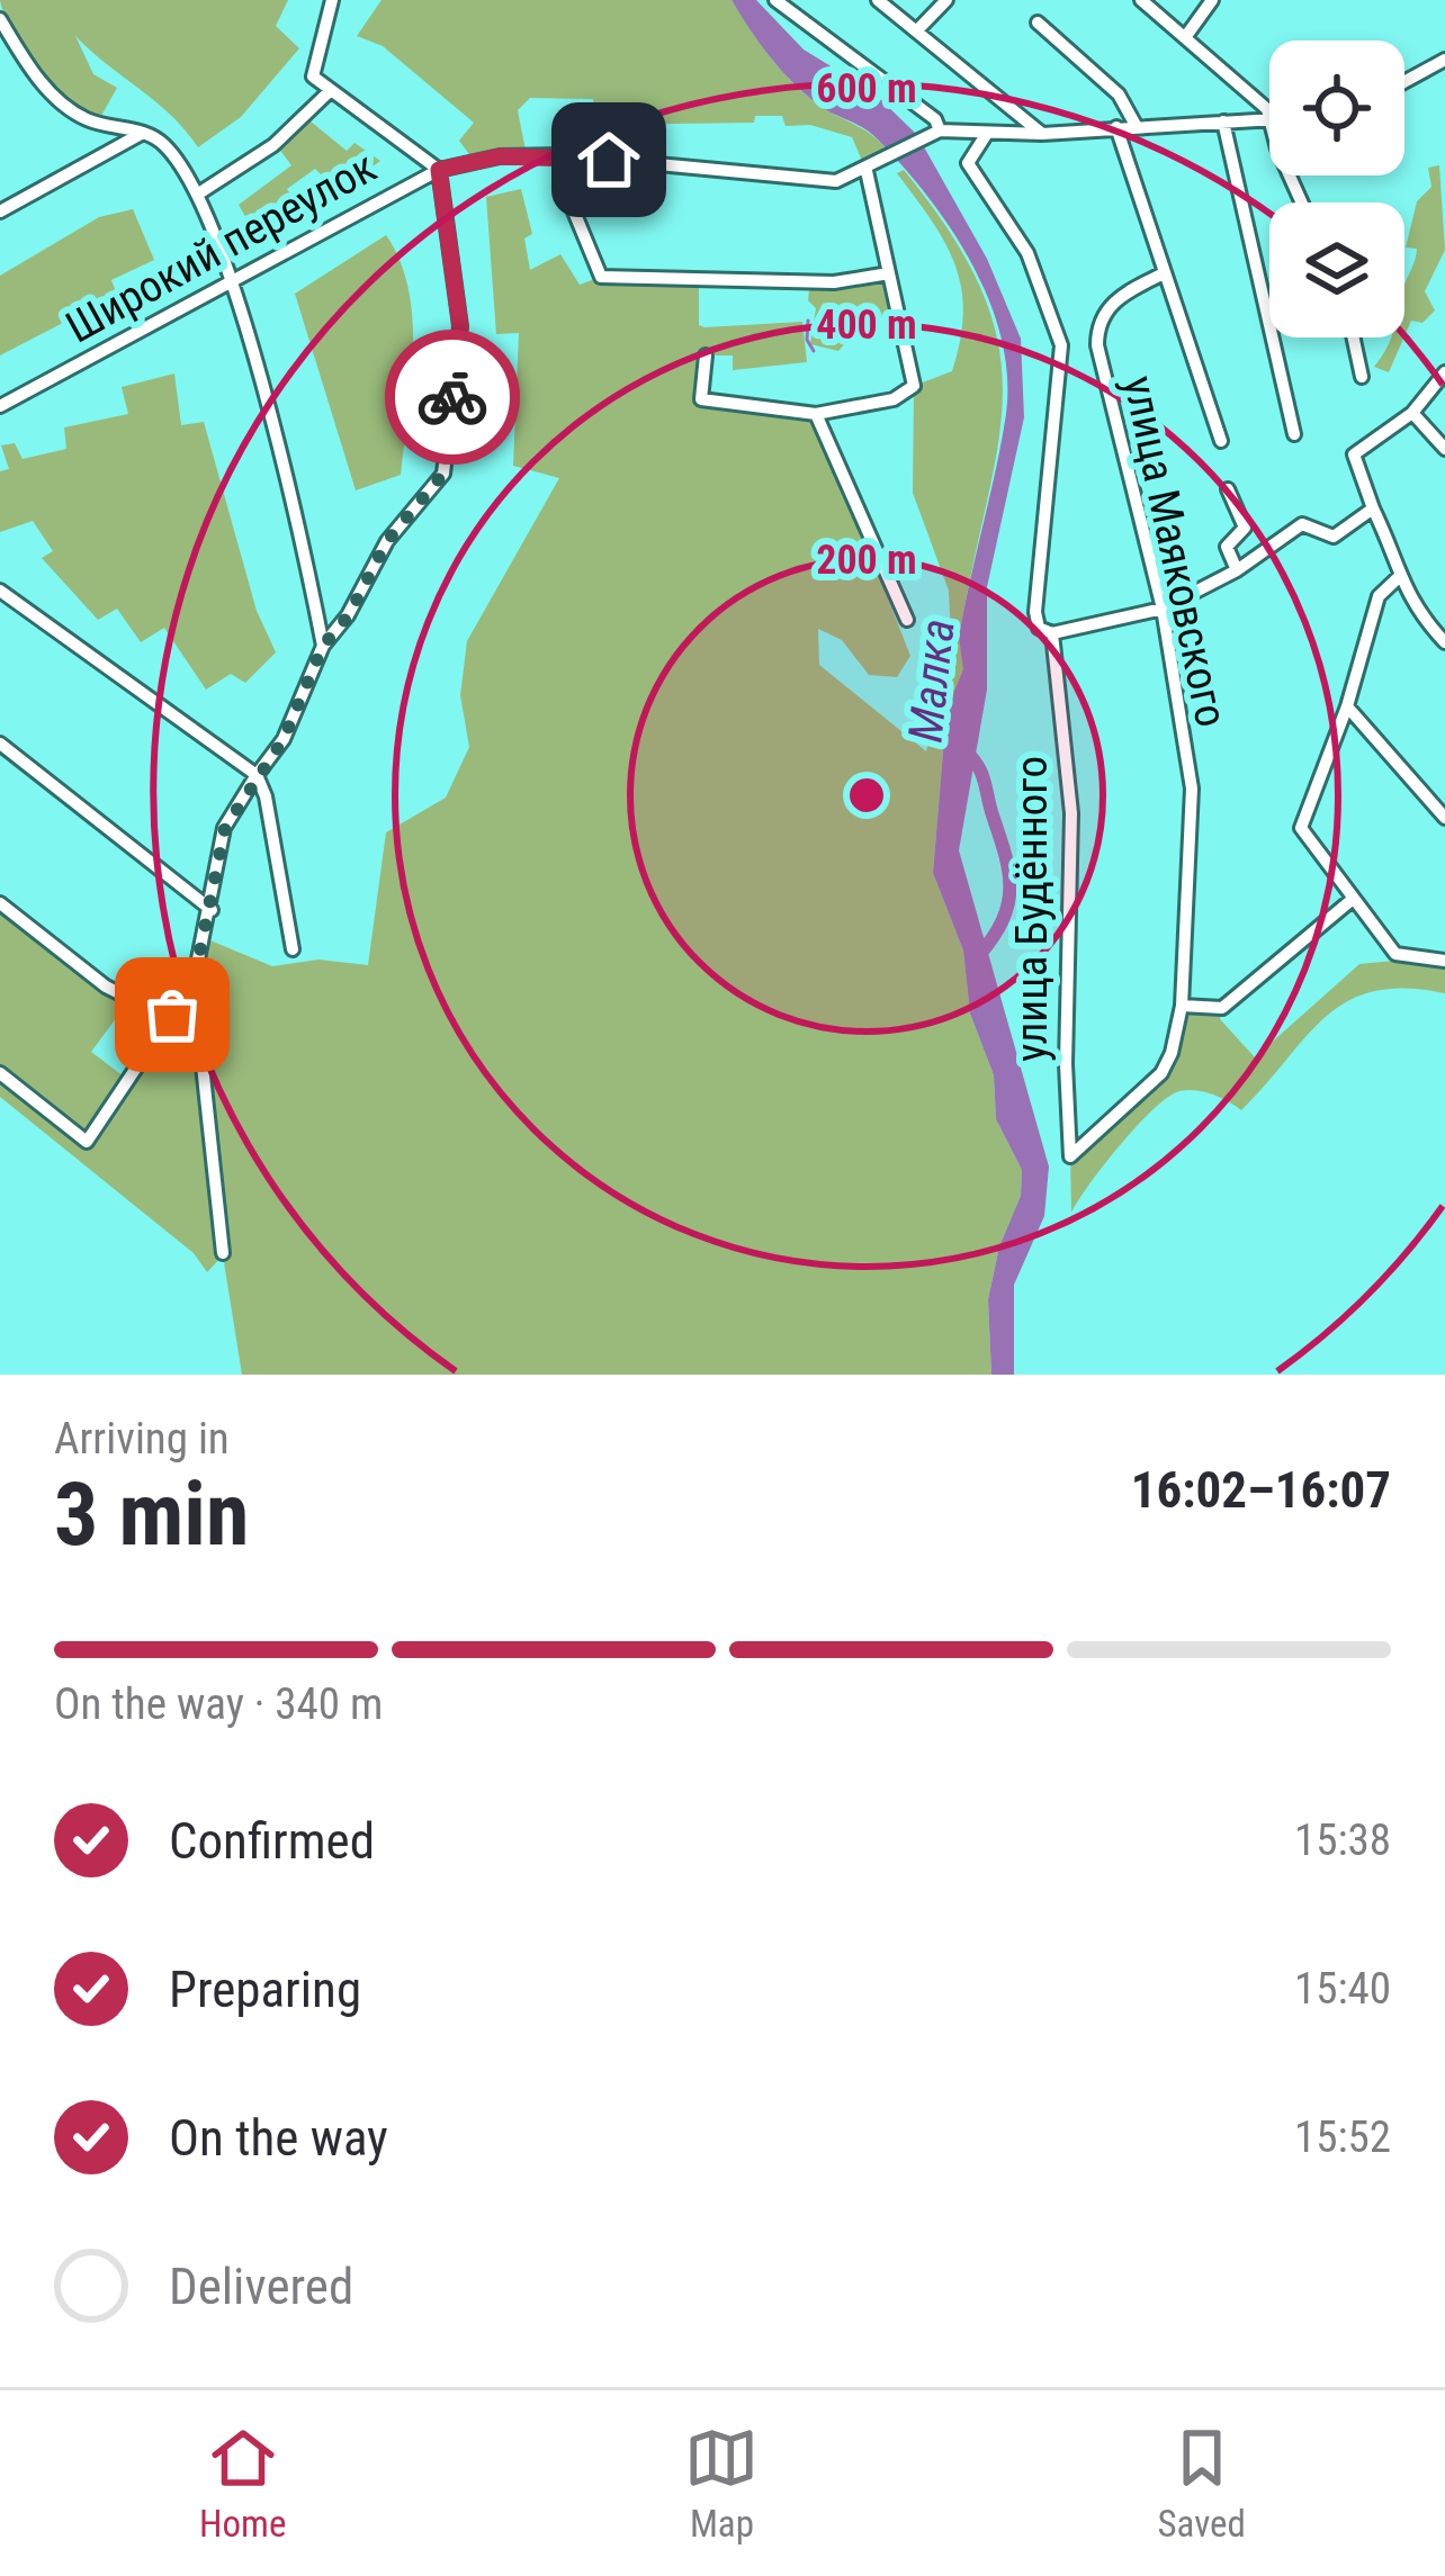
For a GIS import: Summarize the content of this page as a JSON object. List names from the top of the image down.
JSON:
{
  "streets": {
    "street": ["Широкий переулок", "улица Маяковского", "улица Будённого"]
  },
  "crossings": [
    ["улица Маяковского", "улица Будённого"]
  ],
  "water": ["Малка"],
  "page": {
    "heading": ["3 min", "Arriving in", "16:02–16:07"],
    "bar": "On the way · 340 m",
    "list": [
      ["Confirmed", "15:38"],
      ["Preparing", "15:40"],
      ["On the way", "15:52"],
      "Delivered"
    ],
    "tabs": ["Home", "Map", "Saved"]
  },
  "rings": ["600 m", "400 m", "200 m"]
}
